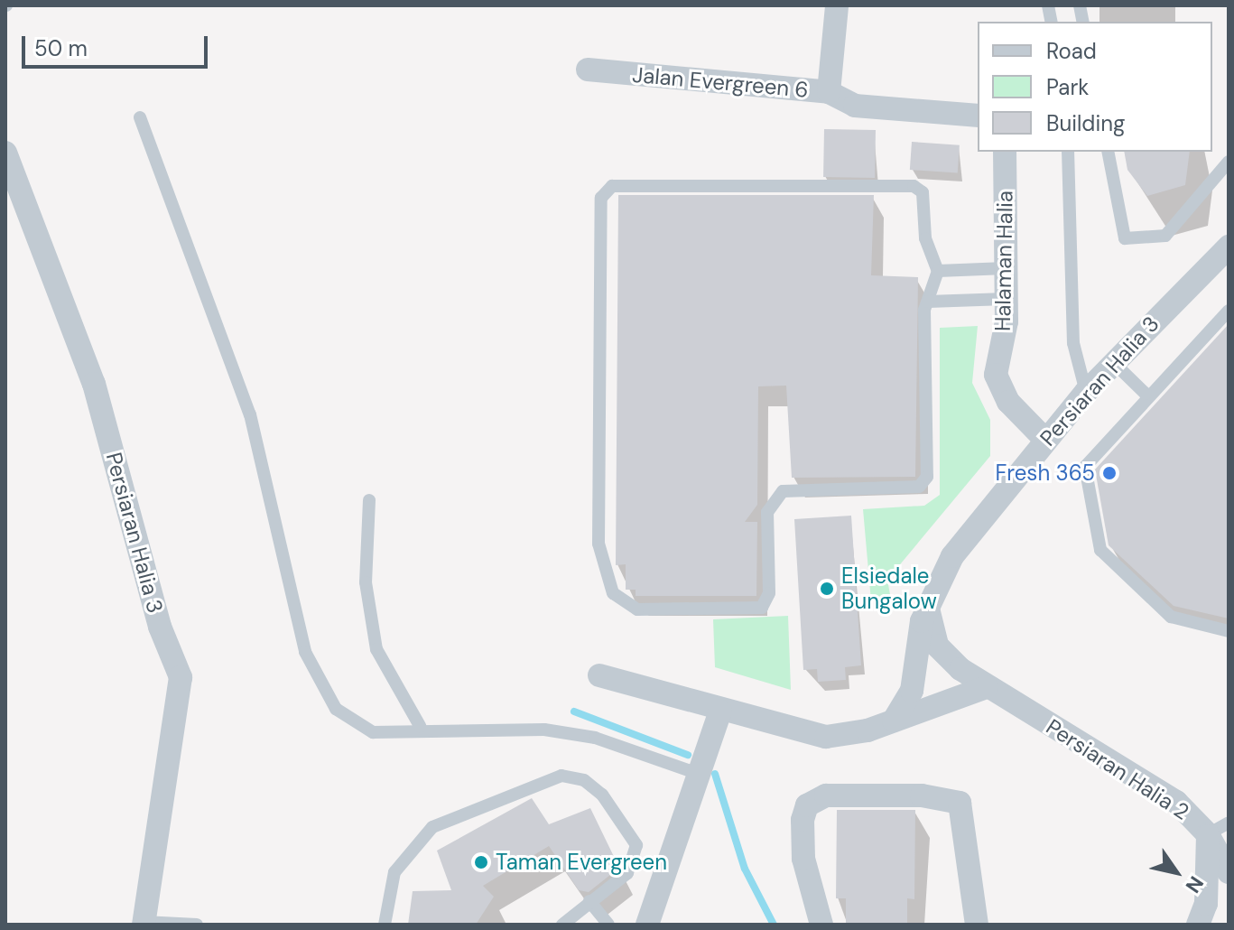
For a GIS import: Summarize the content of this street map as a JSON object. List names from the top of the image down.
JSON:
{
  "streets": {
    "street": [
      "Jalan Evergreen 6",
      "Halaman Halia",
      "Persiaran Halia 3",
      "Persiaran Halia 2"
    ]
  },
  "crossings": [
    ["Halaman Halia", "Persiaran Halia 3"],
    ["Persiaran Halia 3", "Persiaran Halia 2"]
  ],
  "places": ["Fresh 365", "Elsiedale Bungalow", "Taman Evergreen"],
  "legend": ["Road", "Park", "Building"],
  "scale_bar": "50 m",
  "north": "bottom right"
}
